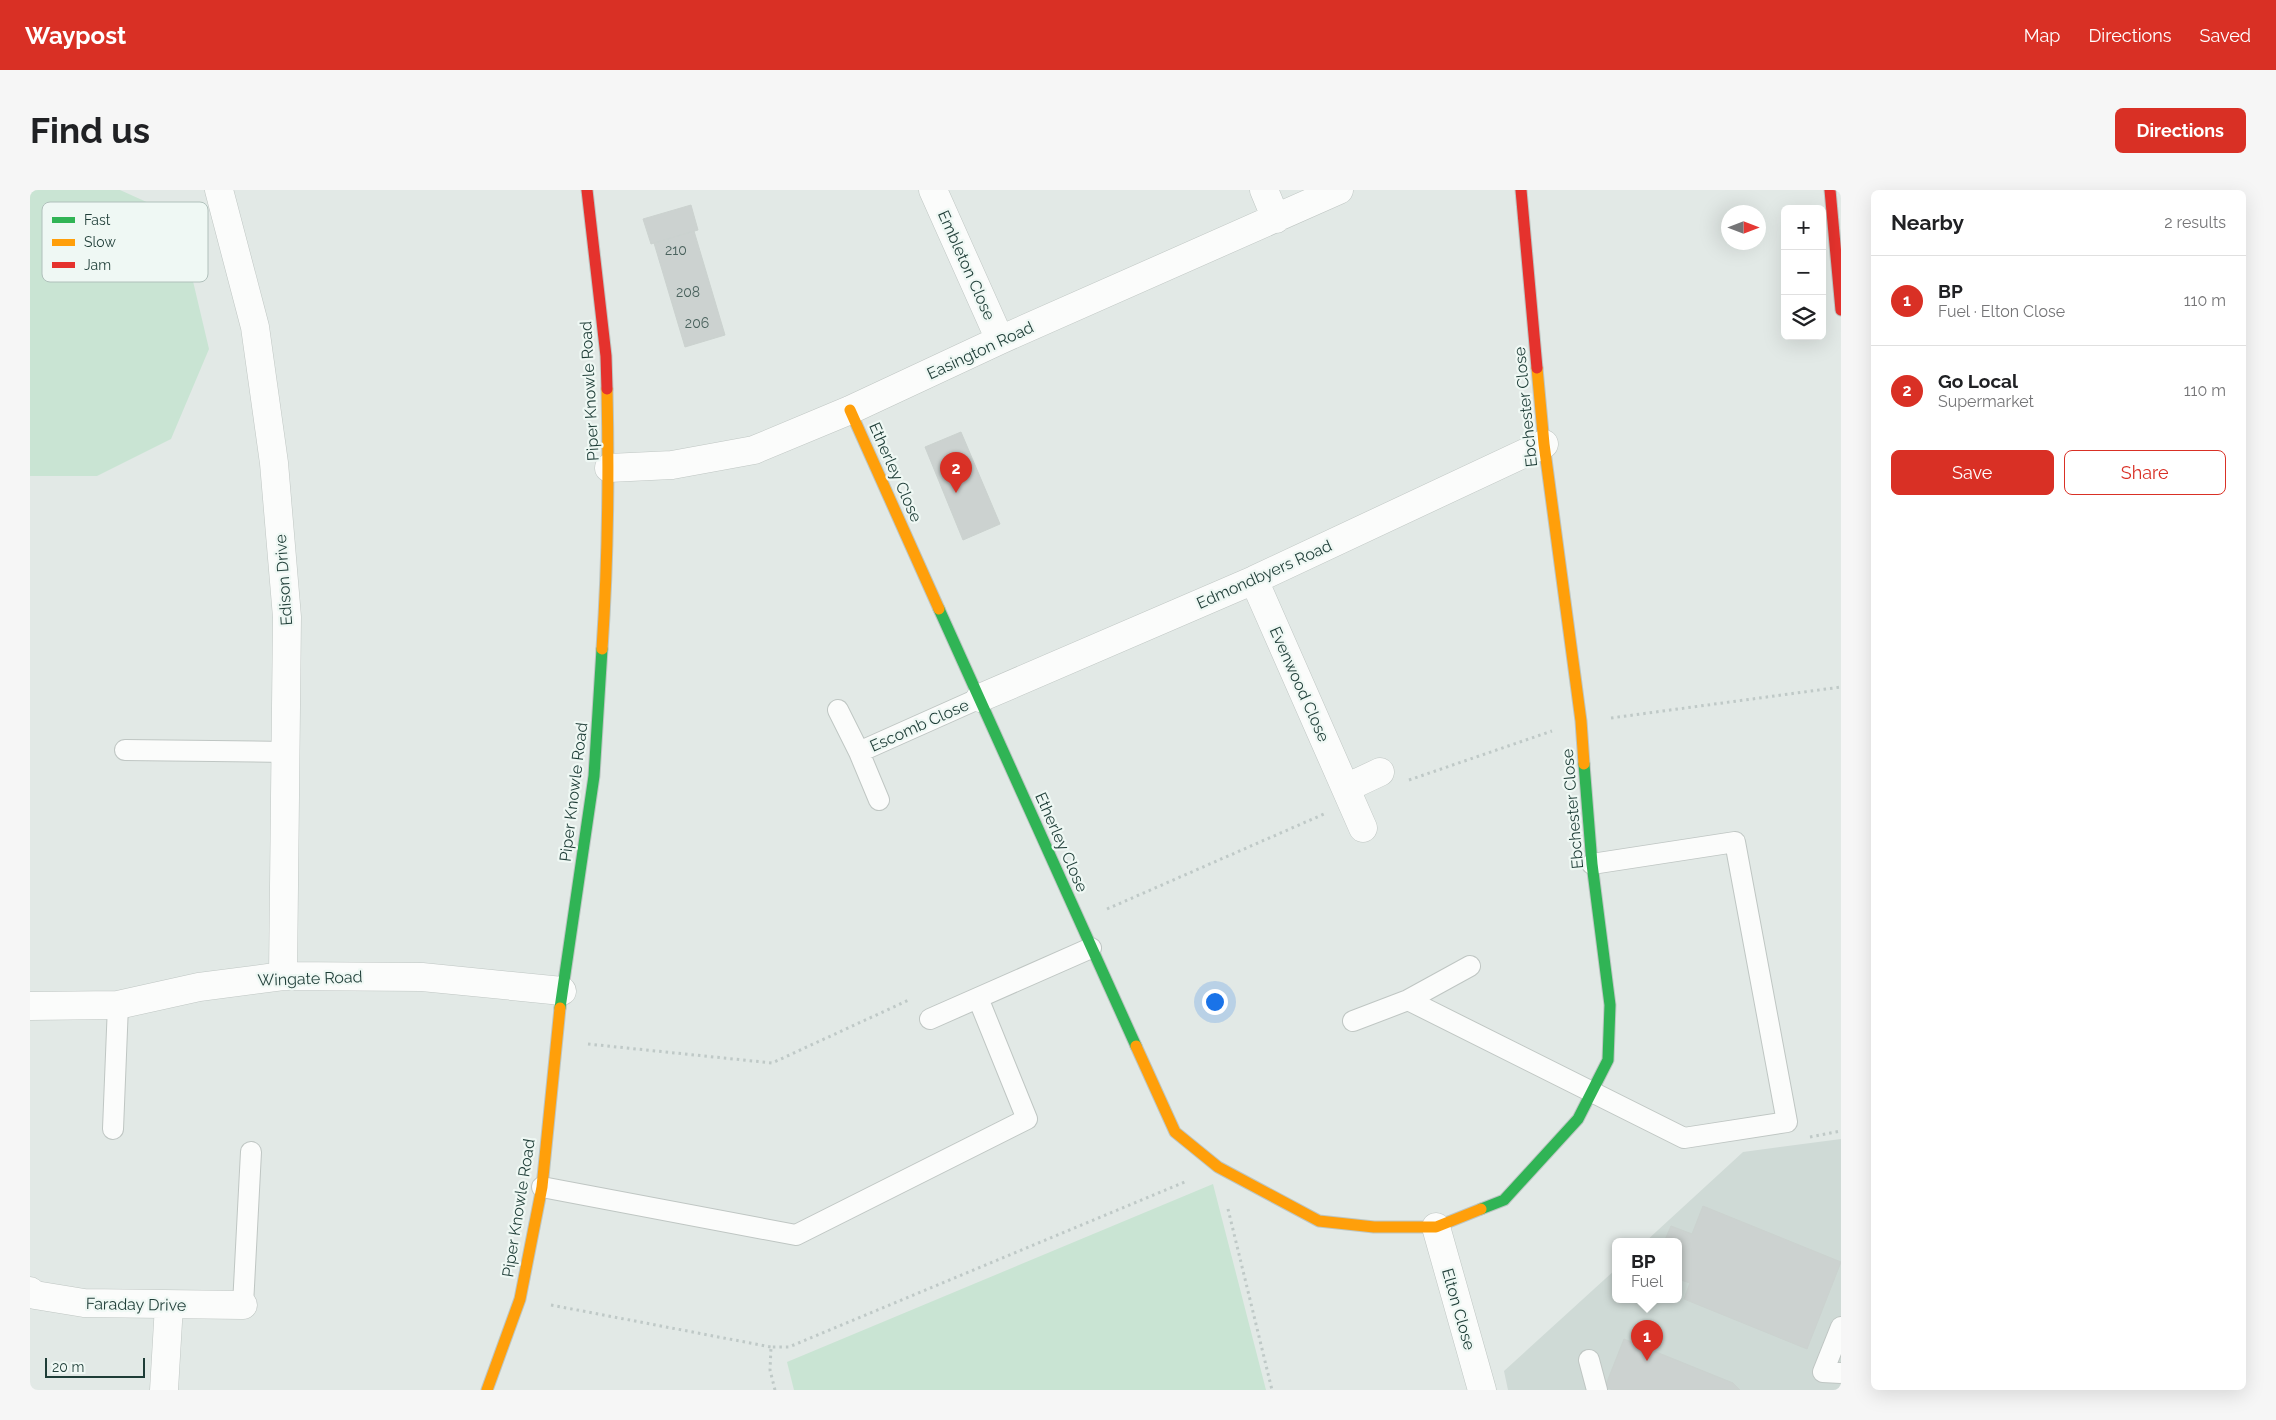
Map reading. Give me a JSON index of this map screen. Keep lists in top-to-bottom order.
{
  "streets": {
    "street": [
      "Embleton Close",
      "Easington Road",
      "Piper Knowle Road",
      "Ebchester Close",
      "Etherley Close",
      "Edmondbyers Road",
      "Edison Drive",
      "Evenwood Close",
      "Wingate Road",
      "Faraday Drive",
      "Elton Close"
    ],
    "lane": ["Escomb Close"]
  },
  "crossings": [
    ["Embleton Close", "Easington Road"],
    ["Easington Road", "Piper Knowle Road"],
    ["Easington Road", "Etherley Close"],
    ["Piper Knowle Road", "Wingate Road"],
    ["Ebchester Close", "Etherley Close"],
    ["Ebchester Close", "Edmondbyers Road"],
    ["Ebchester Close", "Elton Close"],
    ["Etherley Close", "Edmondbyers Road"],
    ["Etherley Close", "Escomb Close"],
    ["Edmondbyers Road", "Evenwood Close"],
    ["Edmondbyers Road", "Escomb Close"],
    ["Edison Drive", "Wingate Road"]
  ],
  "house_numbers": ["210", "208", "206"],
  "legend": ["Fast", "Slow", "Jam"],
  "scale_bar": "20 m",
  "north": "right",
  "page": {
    "header": "Waypost",
    "nav": ["Map", "Directions", "Saved"],
    "buttons": [
      "Directions",
      ["Save", "Share"]
    ],
    "title": "Find us",
    "heading": ["Nearby", "2 results"],
    "map_buttons": ["+", "−"],
    "list": [
      {
        "mark": "1",
        "name": "BP",
        "note": "Fuel · Elton Close",
        "value": "110 m"
      },
      {
        "mark": "2",
        "name": "Go Local",
        "note": "Supermarket",
        "value": "110 m"
      }
    ],
    "pins": ["2", "1"],
    "popup": ["BP", "Fuel"],
    "scale": "20 m"
  }
}
